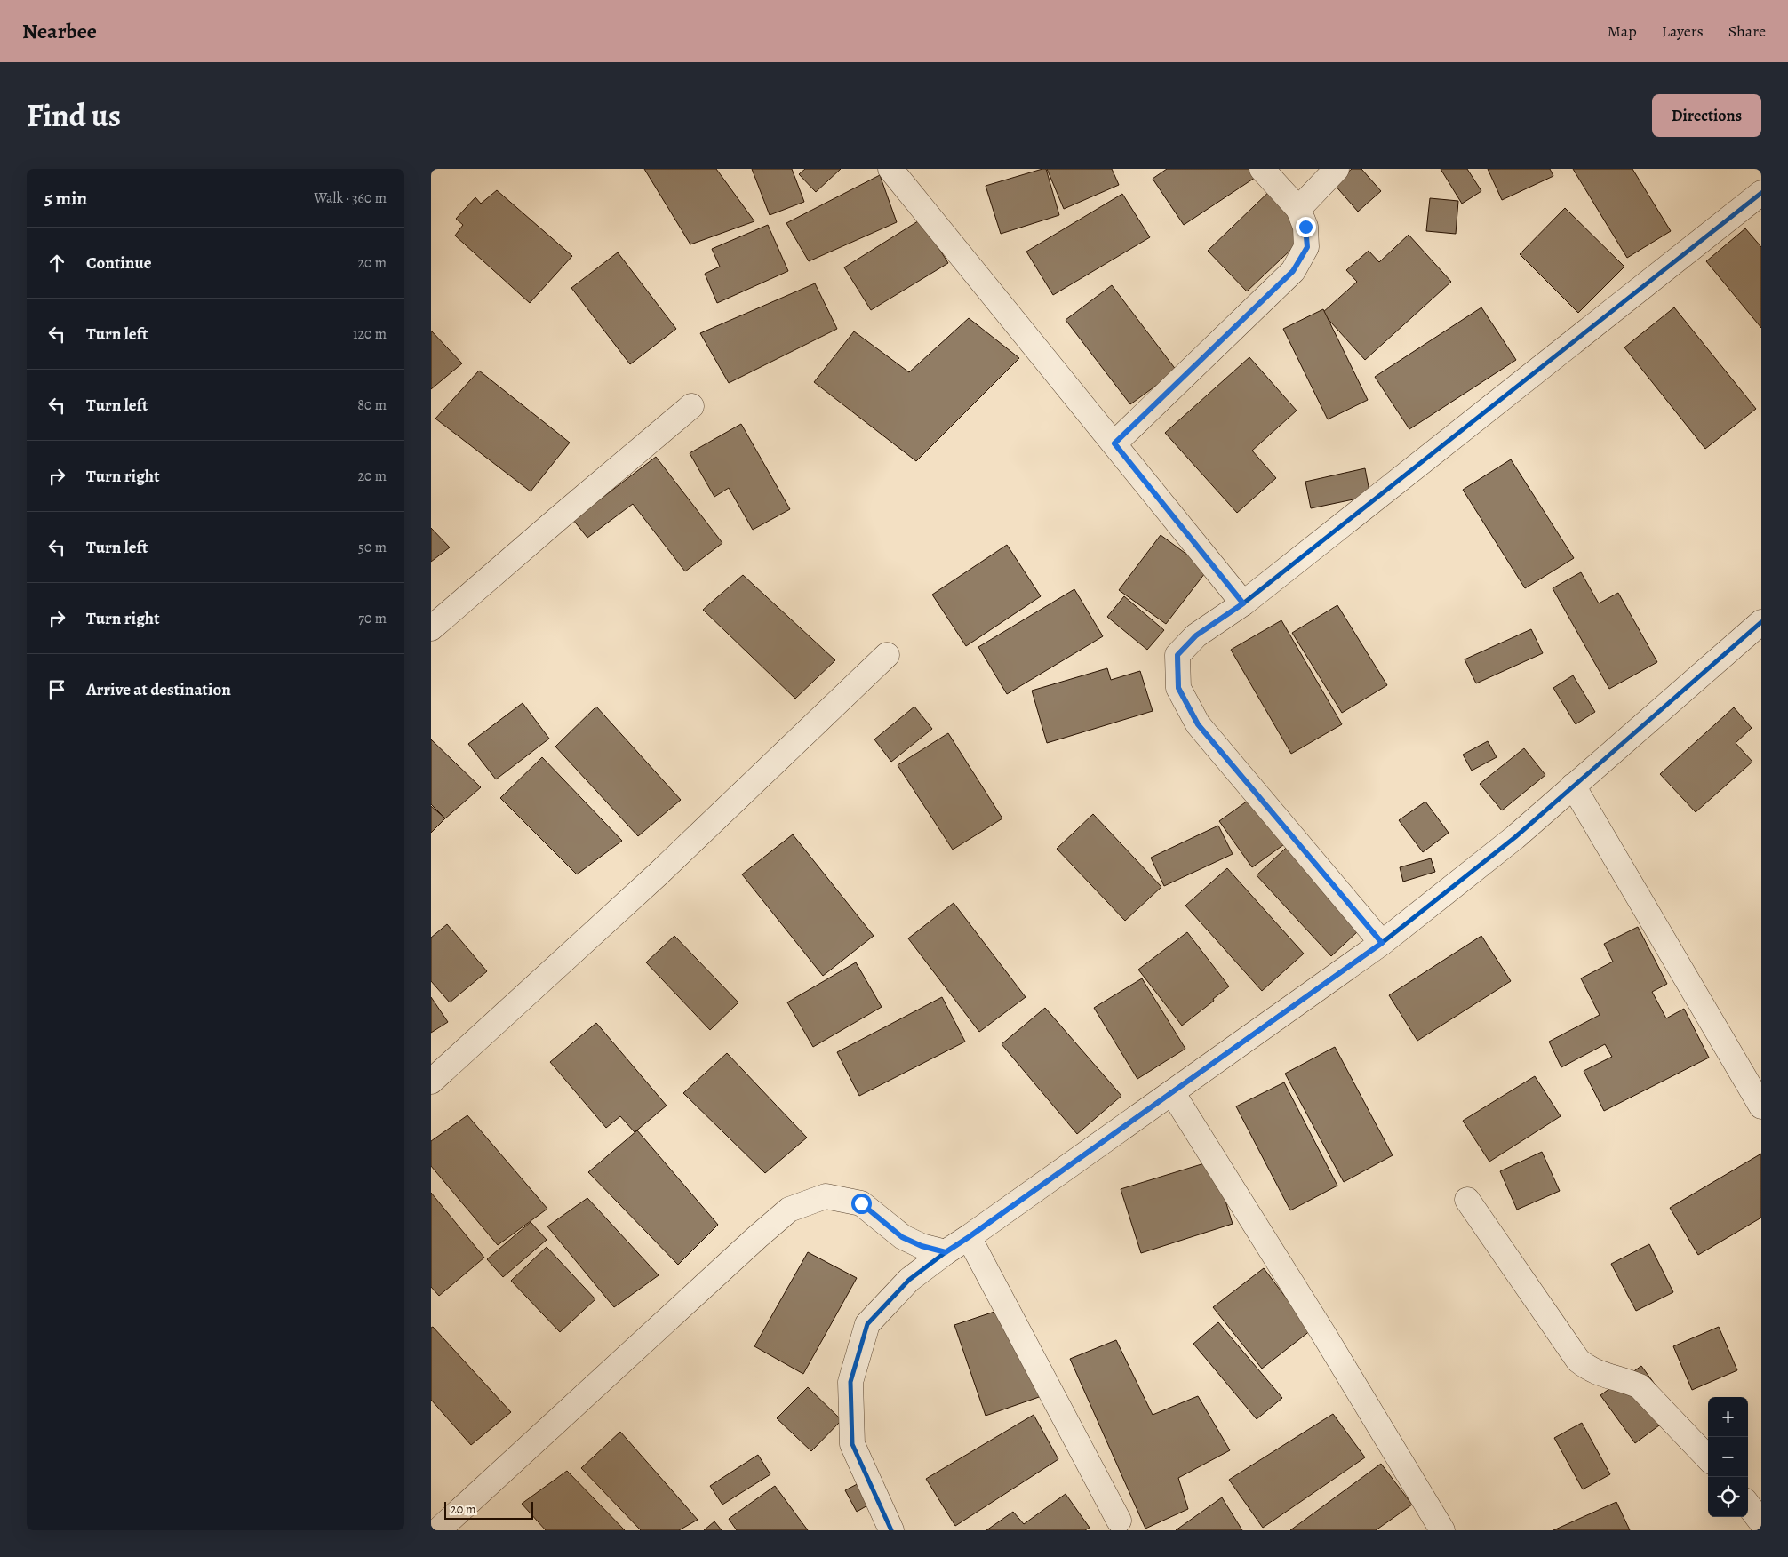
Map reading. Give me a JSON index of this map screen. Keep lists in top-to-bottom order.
{
  "scale_bar": "20 m",
  "page": {
    "header": "Nearbee",
    "nav": ["Map", "Layers", "Share"],
    "title": "Find us",
    "buttons": "Directions",
    "heading": ["5 min", "Walk · 360 m"],
    "list": [
      ["Continue", "20 m"],
      ["Turn left", "120 m"],
      ["Turn left", "80 m"],
      ["Turn right", "20 m"],
      ["Turn left", "50 m"],
      ["Turn right", "70 m"],
      "Arrive at destination"
    ],
    "map_buttons": ["+", "−"],
    "scale": "20 m"
  }
}
